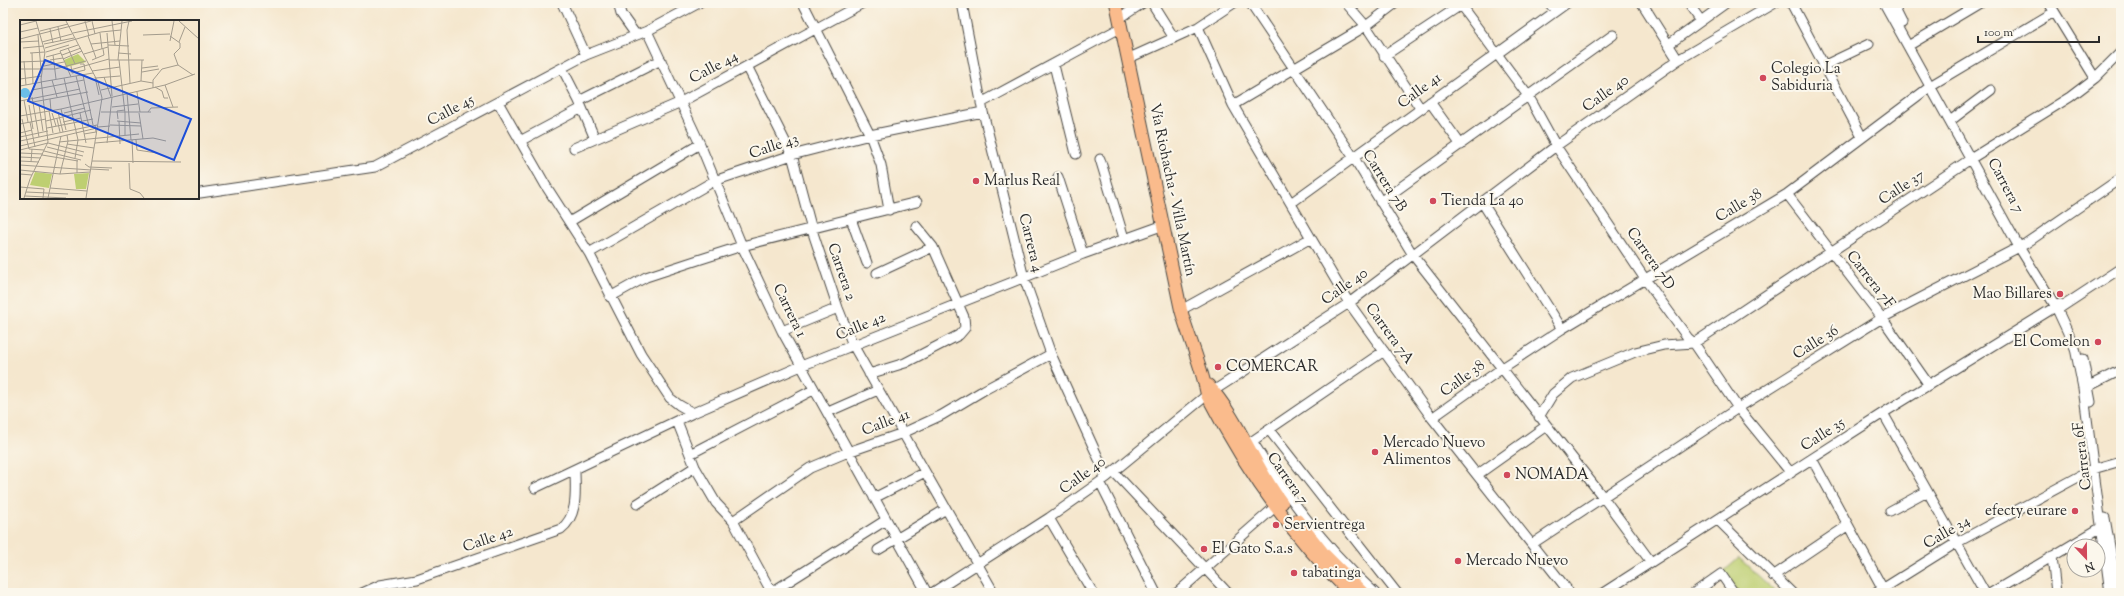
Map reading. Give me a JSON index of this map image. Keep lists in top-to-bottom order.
{
  "streets": {
    "main road": ["Carrera 7", "Vía Riohacha - Villa Martín"],
    "street": [
      "Calle 44",
      "Calle 41",
      "Calle 40",
      "Calle 45",
      "Calle 43",
      "Carrera 7B",
      "Calle 37",
      "Calle 38",
      "Carrera 4",
      "Carrera 7D",
      "Carrera 2",
      "Carrera 7F",
      "Carrera 1",
      "Calle 42",
      "Carrera 7A",
      "Calle 36",
      "Calle 35",
      "Carrera 6F",
      "Calle 34"
    ]
  },
  "crossings": [
    ["Calle 44", "Carrera 2"],
    ["Calle 44", "Carrera 1"],
    ["Calle 41", "Carrera 7B"],
    ["Calle 41", "Carrera 4"],
    ["Calle 41", "Carrera 7D"],
    ["Calle 41", "Carrera 2"],
    ["Calle 41", "Carrera 1"],
    ["Calle 41", "Carrera 7A"],
    ["Calle 40", "Carrera 7B"],
    ["Calle 40", "Carrera 7"],
    ["Calle 40", "Vía Riohacha - Villa Martín"],
    ["Calle 40", "Carrera 4"],
    ["Calle 40", "Carrera 7D"],
    ["Calle 40", "Carrera 2"],
    ["Calle 40", "Carrera 7A"],
    ["Calle 45", "Carrera 1"],
    ["Calle 43", "Vía Riohacha - Villa Martín"],
    ["Calle 43", "Carrera 4"],
    ["Calle 43", "Carrera 2"],
    ["Calle 43", "Carrera 1"],
    ["Carrera 7B", "Calle 38"],
    ["Carrera 7B", "Calle 36"],
    ["Carrera 7B", "Calle 35"],
    ["Carrera 7", "Calle 37"],
    ["Carrera 7", "Vía Riohacha - Villa Martín"],
    ["Carrera 7", "Calle 38"],
    ["Carrera 7", "Calle 36"],
    ["Carrera 7", "Calle 35"],
    ["Carrera 7", "Carrera 6F"],
    ["Calle 37", "Carrera 7D"],
    ["Calle 37", "Carrera 7F"],
    ["Vía Riohacha - Villa Martín", "Calle 42"],
    ["Calle 38", "Carrera 7D"],
    ["Calle 38", "Carrera 7F"],
    ["Calle 38", "Carrera 7A"],
    ["Carrera 4", "Calle 42"],
    ["Carrera 7D", "Calle 36"],
    ["Carrera 7D", "Calle 35"],
    ["Carrera 2", "Calle 42"],
    ["Carrera 7F", "Calle 36"],
    ["Carrera 7F", "Calle 35"],
    ["Carrera 1", "Calle 42"],
    ["Carrera 7A", "Calle 36"],
    ["Carrera 6F", "Calle 34"]
  ],
  "places": [
    "Colegio La Sabiduria",
    "Marlus Real",
    "Tienda La 40",
    "Mao Billares",
    "El Comelon",
    "COMERCAR",
    "Mercado Nuevo Alimentos",
    "NOMADA",
    "efecty eurare",
    "Servientrega",
    "El Gato S.a.s",
    "Mercado Nuevo",
    "tabatinga"
  ],
  "scale_bar": "100 m",
  "north": "bottom"
}
